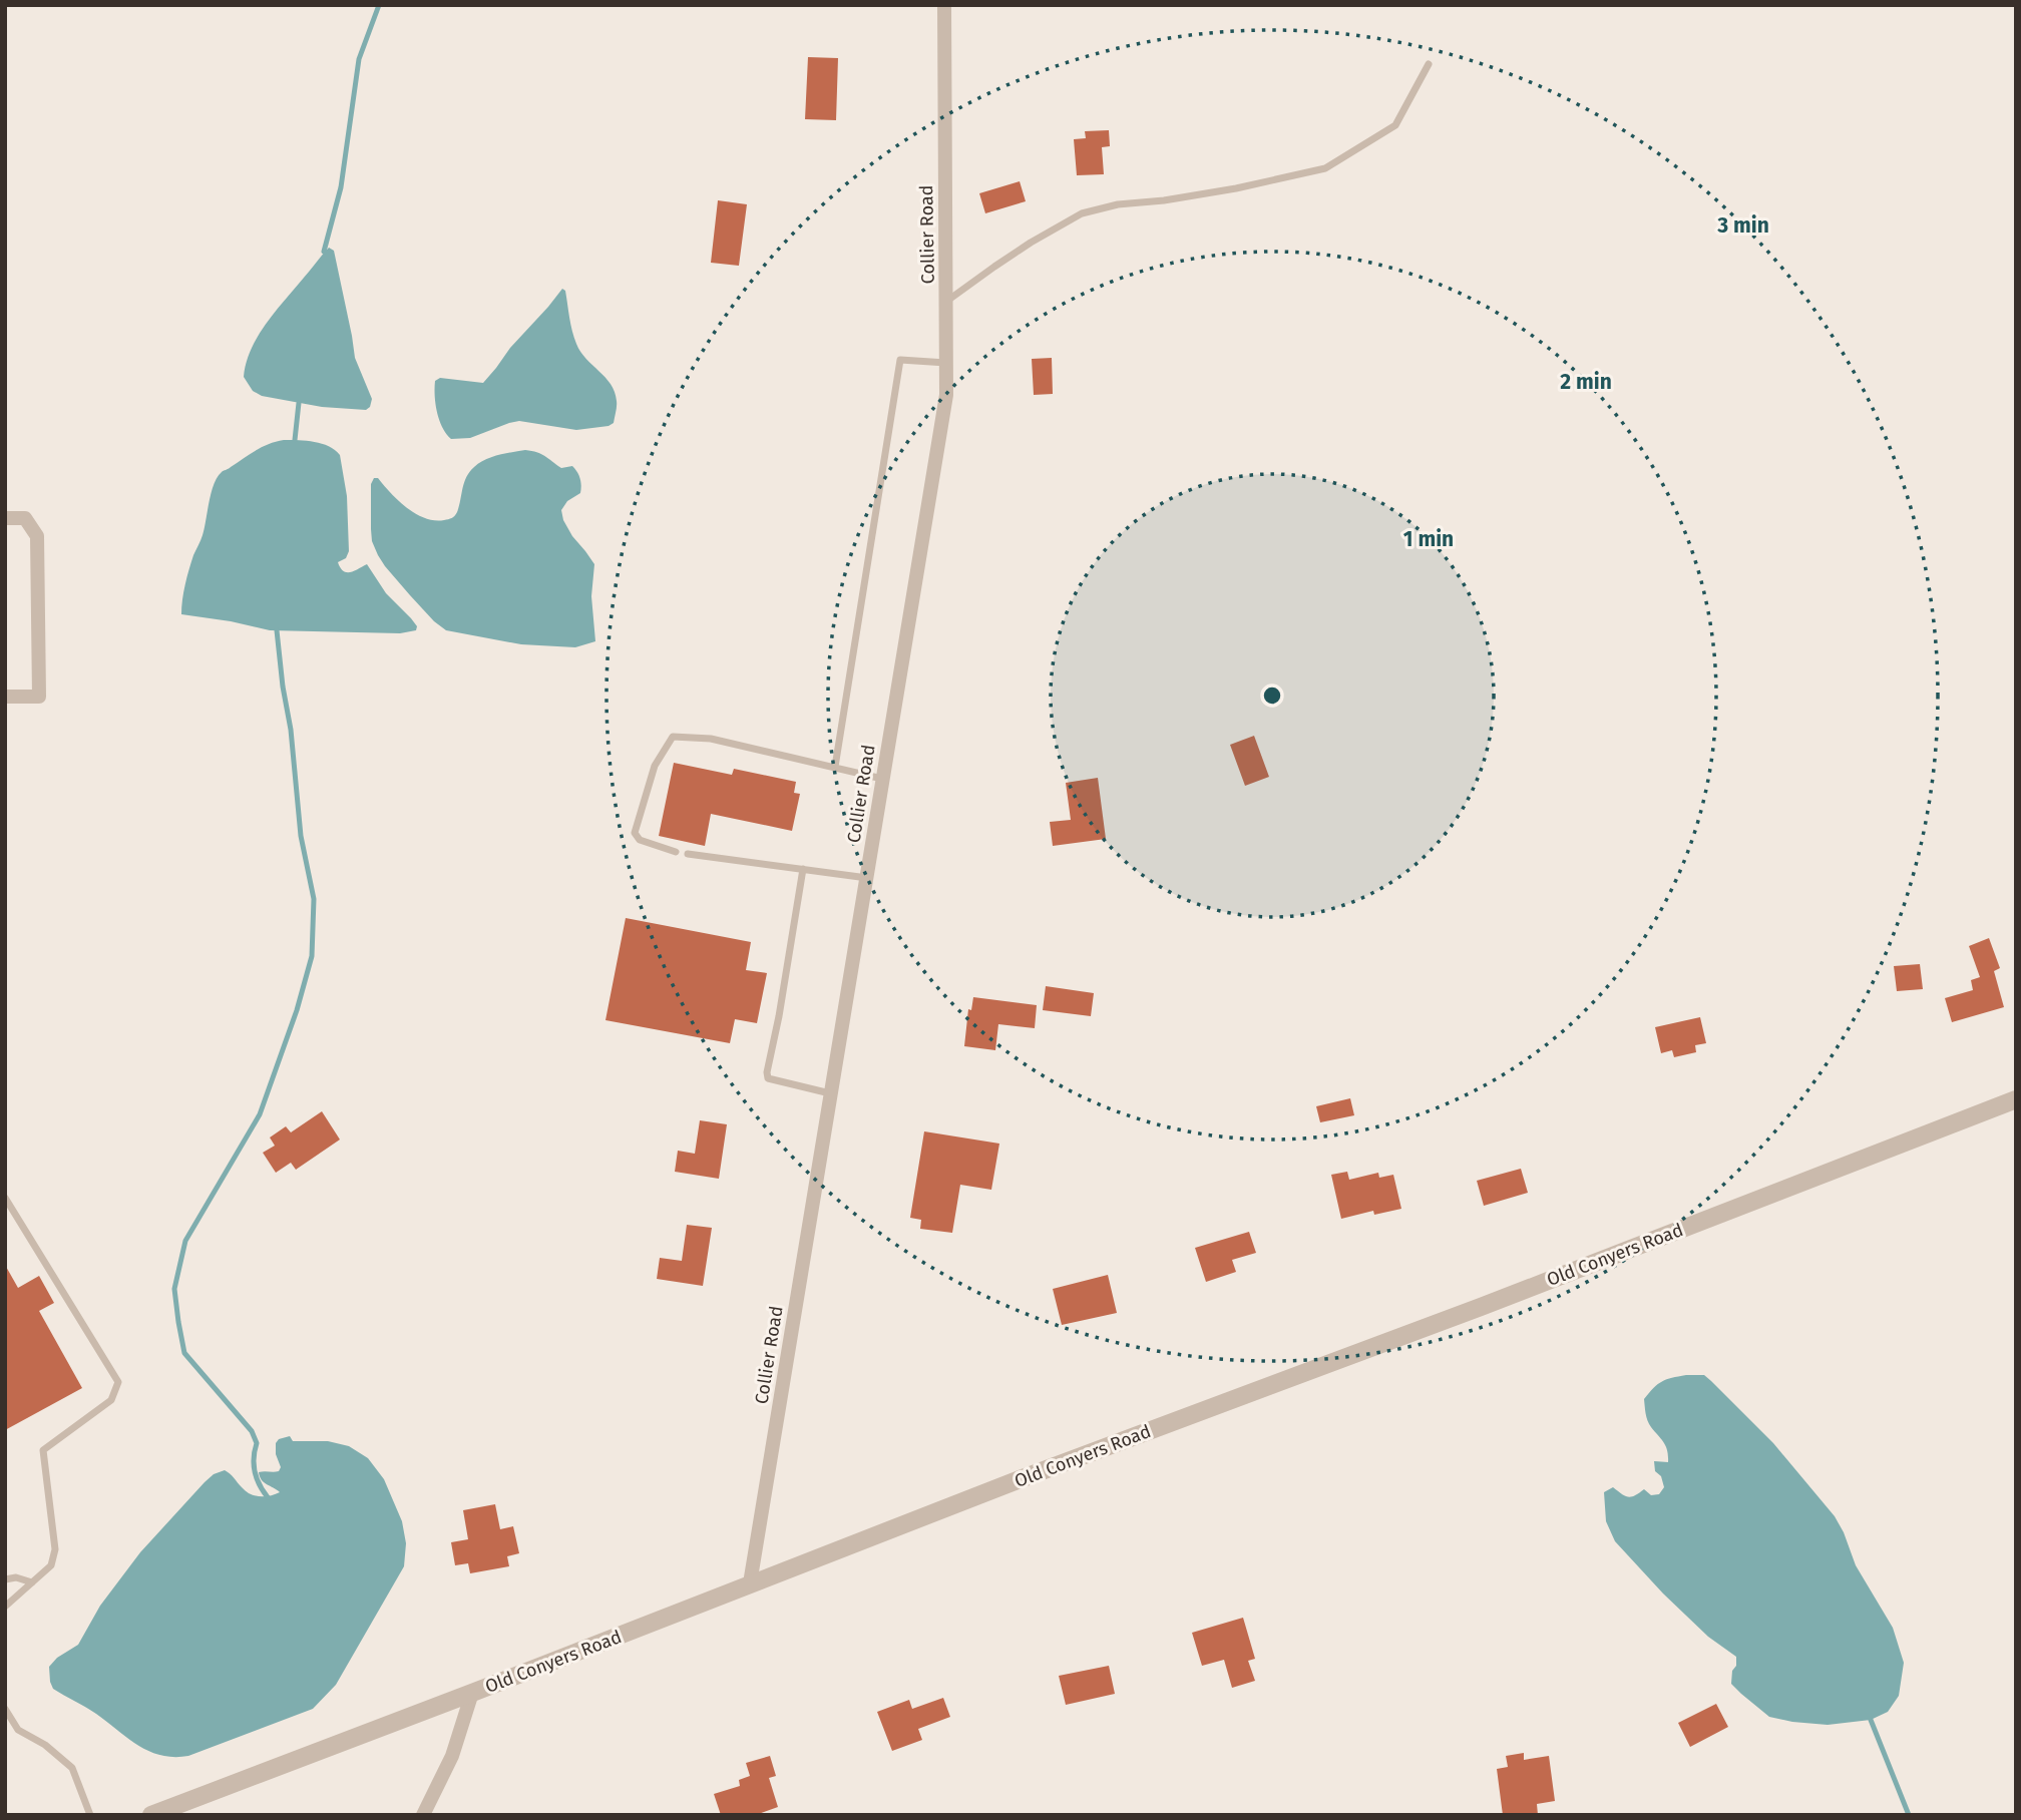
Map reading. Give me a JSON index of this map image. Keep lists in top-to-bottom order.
{
  "streets": {
    "street": ["Collier Road", "Old Conyers Road"]
  },
  "crossings": [
    ["Collier Road", "Old Conyers Road"]
  ],
  "rings": ["3 min", "2 min", "1 min"]
}
